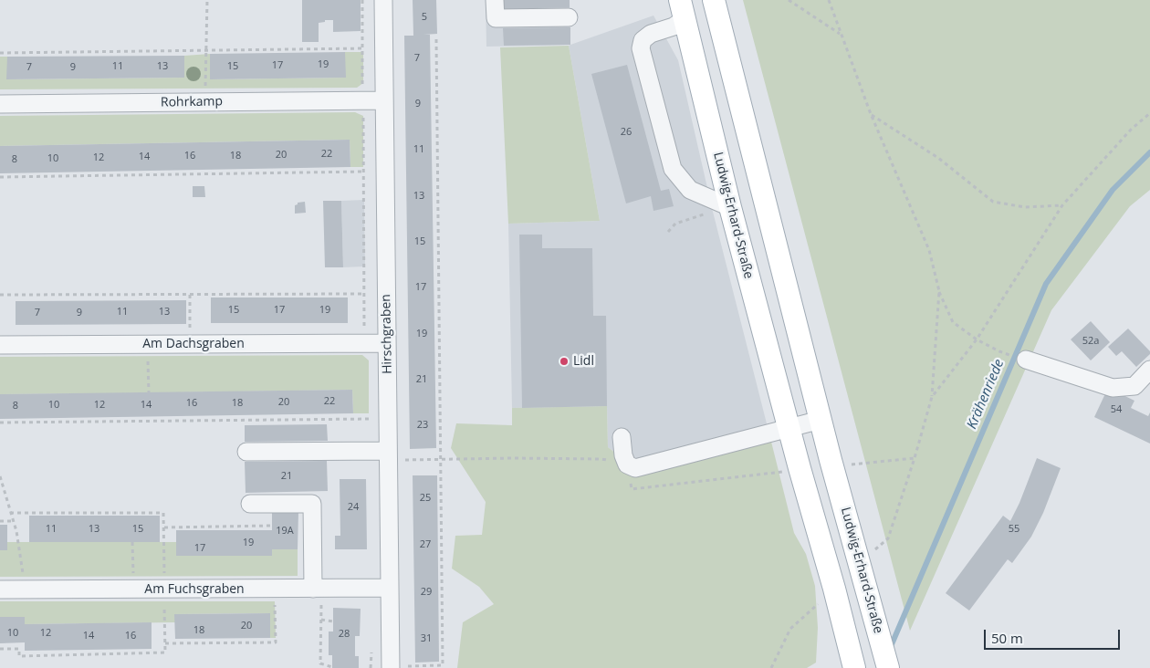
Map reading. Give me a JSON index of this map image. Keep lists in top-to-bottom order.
{
  "streets": {
    "main road": ["Ludwig-Erhard-Straße"],
    "street": [
      "Rohrkamp",
      "Hirschgraben",
      "Am Dachsgraben",
      "Am Fuchsgraben"
    ]
  },
  "crossings": [
    ["Rohrkamp", "Hirschgraben"],
    ["Hirschgraben", "Am Dachsgraben"],
    ["Hirschgraben", "Am Fuchsgraben"]
  ],
  "water": ["Krähenriede"],
  "places": ["Lidl"],
  "house_numbers": [
    "5",
    "7",
    "19",
    "17",
    "11",
    "13",
    "15",
    "7",
    "9",
    "9",
    "26",
    "11",
    "22",
    "20",
    "16",
    "18",
    "14",
    "12",
    "10",
    "8",
    "13",
    "15",
    "17",
    "15",
    "17",
    "19",
    "11",
    "13",
    "7",
    "9",
    "19",
    "52a",
    "21",
    "22",
    "20",
    "16",
    "18",
    "10",
    "12",
    "14",
    "8",
    "54",
    "23",
    "21",
    "25",
    "24",
    "11",
    "13",
    "15",
    "55",
    "19A",
    "19",
    "27",
    "17",
    "29",
    "20",
    "18",
    "10",
    "12",
    "28",
    "14",
    "16",
    "31"
  ],
  "scale_bar": "50 m"
}
